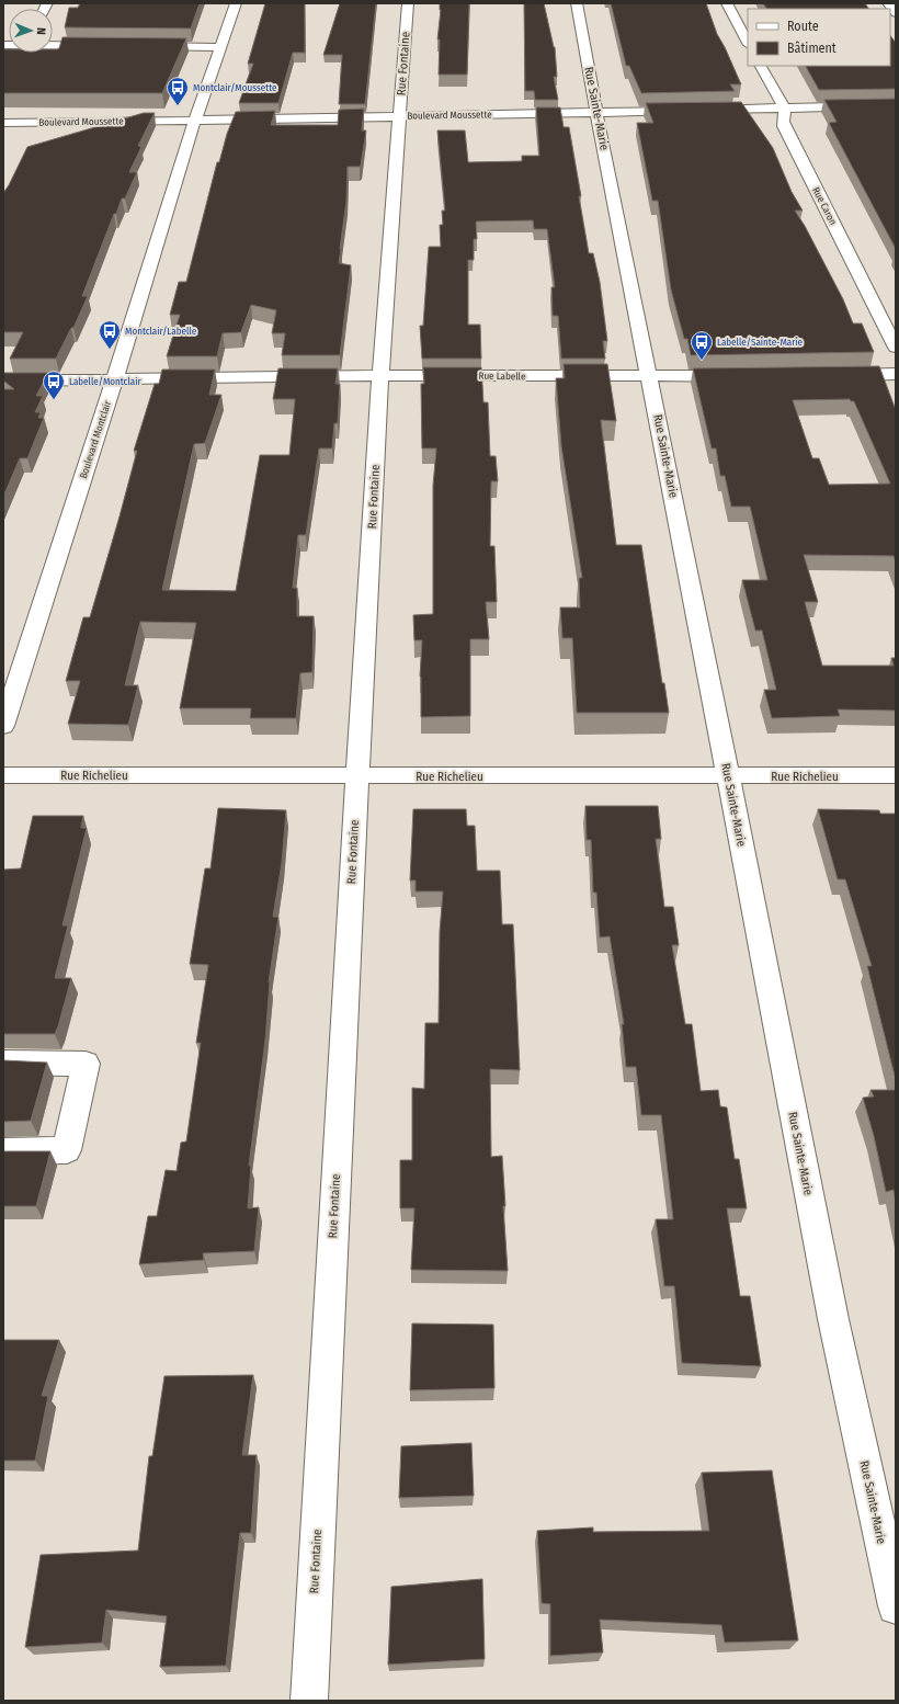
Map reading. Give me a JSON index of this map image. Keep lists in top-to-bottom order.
{
  "streets": {
    "street": [
      "Rue Fontaine",
      "Rue Sainte-Marie",
      "Boulevard Moussette",
      "Rue Caron",
      "Rue Labelle",
      "Boulevard Montclair",
      "Rue Richelieu"
    ]
  },
  "crossings": [
    ["Rue Fontaine", "Boulevard Moussette"],
    ["Rue Fontaine", "Rue Labelle"],
    ["Rue Fontaine", "Rue Richelieu"],
    ["Rue Sainte-Marie", "Boulevard Moussette"],
    ["Rue Sainte-Marie", "Rue Labelle"],
    ["Rue Sainte-Marie", "Rue Richelieu"],
    ["Boulevard Moussette", "Boulevard Montclair"],
    ["Rue Labelle", "Boulevard Montclair"]
  ],
  "places": {
    "bus stop": [
      "Montclair/Moussette",
      "Montclair/Labelle",
      "Labelle/Sainte-Marie",
      "Labelle/Montclair"
    ]
  },
  "legend": ["Route", "Bâtiment"],
  "north": "right"
}
